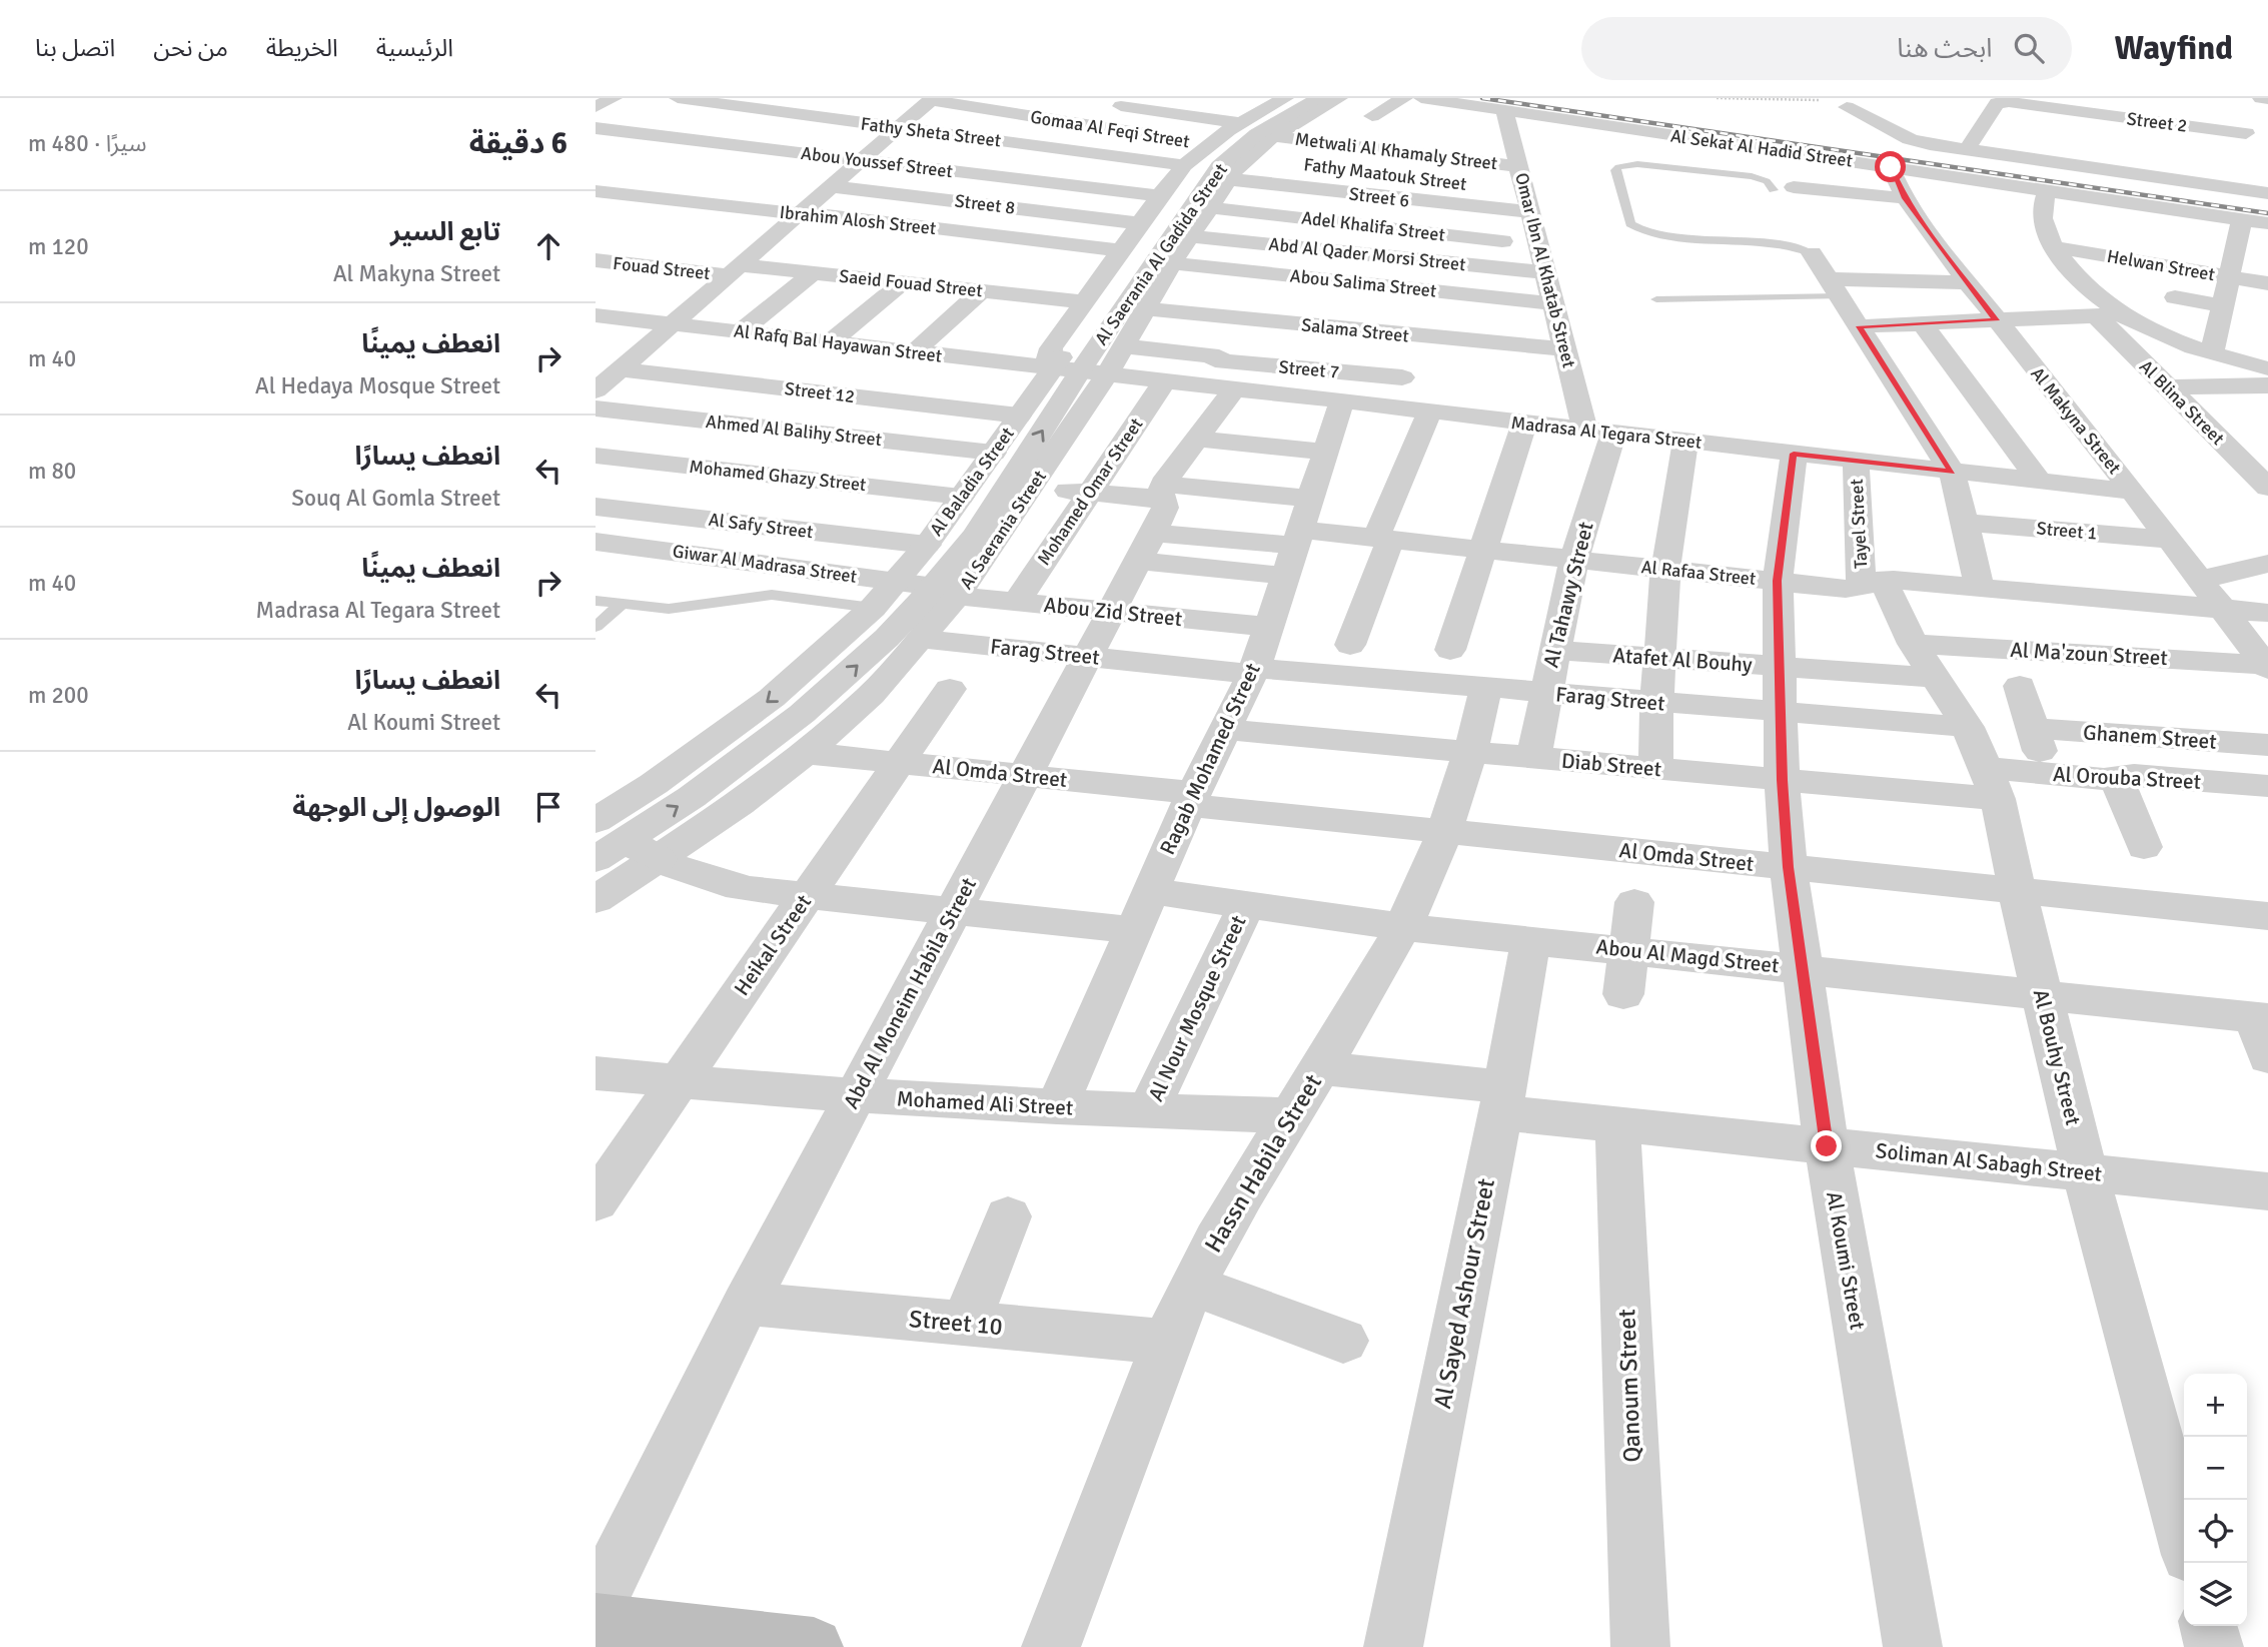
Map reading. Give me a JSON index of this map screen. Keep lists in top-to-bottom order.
{
  "streets": {
    "street": [
      "Street 2",
      "Gomaa Al Feqi Street",
      "Fathy Sheta Street",
      "Al Sekat Al Hadid Street",
      "Metwali Al Khamaly Street",
      "Abou Youssef Street",
      "Street 6",
      "Street 8",
      "Ibrahim Alosh Street",
      "Adel Khalifa Street",
      "Al Saerania Al Gadida Street",
      "Abd Al Qader Morsi Street",
      "Helwan Street",
      "Fouad Street",
      "Omar Ibn Al Khatab Street",
      "Saeid Fouad Street",
      "Abou Salima Street",
      "Salama Street",
      "Al Rafq Bal Hayawan Street",
      "Street 7",
      "Street 12",
      "Al Blina Street",
      "Al Makyna Street",
      "Ahmed Al Balihy Street",
      "Madrasa Al Tegara Street",
      "Mohamed Ghazy Street",
      "Al Baladia Street",
      "Mohamed Omar Street",
      "Tayel Street",
      "Al Safy Street",
      "Al Saerania Street",
      "Street 1",
      "Giwar Al Madrasa Street",
      "Al Rafaa Street",
      "Al Tahawy Street",
      "Abou Zid Street",
      "Farag Street",
      "Al Ma'zoun Street",
      "Atafet Al Bouhy",
      "Ghanem Street",
      "Ragab Mohamed Street",
      "Diab Street",
      "Al Omda Street",
      "Al Orouba Street",
      "Heikal Street",
      "Abou Al Magd Street",
      "Abd Al Moneim Habila Street",
      "Al Nour Mosque Street",
      "Al Bouhy Street",
      "Mohamed Ali Street",
      "Soliman Al Sabagh Street",
      "Hassn Habila Street",
      "Al Koumi Street",
      "Al Sayed Ashour Street",
      "Street 10",
      "Qanoum Street"
    ]
  },
  "crossings": [
    ["Gomaa Al Feqi Street", "Al Baladia Street"],
    ["Fathy Sheta Street", "Al Baladia Street"],
    ["Al Sekat Al Hadid Street", "Omar Ibn Al Khatab Street"],
    ["Al Sekat Al Hadid Street", "Al Makyna Street"],
    ["Metwali Al Khamaly Street", "Omar Ibn Al Khatab Street"],
    ["Metwali Al Khamaly Street", "Al Saerania Street"],
    ["Abou Youssef Street", "Al Baladia Street"],
    ["Street 6", "Omar Ibn Al Khatab Street"],
    ["Street 6", "Al Saerania Street"],
    ["Street 8", "Al Baladia Street"],
    ["Ibrahim Alosh Street", "Al Baladia Street"],
    ["Adel Khalifa Street", "Omar Ibn Al Khatab Street"],
    ["Adel Khalifa Street", "Al Saerania Street"],
    ["Al Saerania Al Gadida Street", "Al Rafq Bal Hayawan Street"],
    ["Al Saerania Al Gadida Street", "Madrasa Al Tegara Street"],
    ["Al Saerania Al Gadida Street", "Al Baladia Street"],
    ["Al Saerania Al Gadida Street", "Al Saerania Street"],
    ["Abd Al Qader Morsi Street", "Omar Ibn Al Khatab Street"],
    ["Abd Al Qader Morsi Street", "Al Saerania Street"],
    ["Fouad Street", "Saeid Fouad Street"],
    ["Omar Ibn Al Khatab Street", "Abou Salima Street"],
    ["Omar Ibn Al Khatab Street", "Salama Street"],
    ["Omar Ibn Al Khatab Street", "Madrasa Al Tegara Street"],
    ["Omar Ibn Al Khatab Street", "Al Tahawy Street"],
    ["Saeid Fouad Street", "Al Baladia Street"],
    ["Abou Salima Street", "Al Saerania Street"],
    ["Abou Salima Street", "Abd Al Moneim Habila Street"],
    ["Salama Street", "Al Saerania Street"],
    ["Salama Street", "Abd Al Moneim Habila Street"],
    ["Al Rafq Bal Hayawan Street", "Madrasa Al Tegara Street"],
    ["Al Rafq Bal Hayawan Street", "Al Baladia Street"],
    ["Al Rafq Bal Hayawan Street", "Al Saerania Street"],
    ["Street 7", "Madrasa Al Tegara Street"],
    ["Street 7", "Al Saerania Street"],
    ["Street 7", "Abd Al Moneim Habila Street"],
    ["Street 12", "Al Baladia Street"],
    ["Al Makyna Street", "Madrasa Al Tegara Street"],
    ["Al Makyna Street", "Street 1"],
    ["Al Makyna Street", "Al Rafaa Street"],
    ["Al Makyna Street", "Al Ma'zoun Street"],
    ["Ahmed Al Balihy Street", "Al Baladia Street"],
    ["Madrasa Al Tegara Street", "Al Baladia Street"],
    ["Madrasa Al Tegara Street", "Mohamed Omar Street"],
    ["Madrasa Al Tegara Street", "Tayel Street"],
    ["Madrasa Al Tegara Street", "Al Saerania Street"],
    ["Madrasa Al Tegara Street", "Al Tahawy Street"],
    ["Madrasa Al Tegara Street", "Ragab Mohamed Street"],
    ["Madrasa Al Tegara Street", "Abd Al Moneim Habila Street"],
    ["Madrasa Al Tegara Street", "Al Koumi Street"],
    ["Mohamed Ghazy Street", "Al Baladia Street"],
    ["Al Baladia Street", "Al Safy Street"],
    ["Al Baladia Street", "Al Saerania Street"],
    ["Al Baladia Street", "Giwar Al Madrasa Street"],
    ["Al Baladia Street", "Abou Zid Street"],
    ["Mohamed Omar Street", "Abou Zid Street"],
    ["Tayel Street", "Al Rafaa Street"],
    ["Tayel Street", "Al Bouhy Street"],
    ["Al Saerania Street", "Giwar Al Madrasa Street"],
    ["Al Saerania Street", "Abou Zid Street"],
    ["Al Saerania Street", "Farag Street"],
    ["Al Saerania Street", "Al Omda Street"],
    ["Giwar Al Madrasa Street", "Abou Zid Street"],
    ["Al Rafaa Street", "Al Tahawy Street"],
    ["Al Rafaa Street", "Al Ma'zoun Street"],
    ["Al Rafaa Street", "Ragab Mohamed Street"],
    ["Al Rafaa Street", "Al Bouhy Street"],
    ["Al Rafaa Street", "Al Koumi Street"],
    ["Al Tahawy Street", "Farag Street"],
    ["Al Tahawy Street", "Atafet Al Bouhy"],
    ["Al Tahawy Street", "Diab Street"],
    ["Abou Zid Street", "Ragab Mohamed Street"],
    ["Abou Zid Street", "Abd Al Moneim Habila Street"],
    ["Farag Street", "Ragab Mohamed Street"],
    ["Farag Street", "Abd Al Moneim Habila Street"],
    ["Farag Street", "Al Bouhy Street"],
    ["Farag Street", "Hassn Habila Street"],
    ["Farag Street", "Al Koumi Street"],
    ["Al Ma'zoun Street", "Al Bouhy Street"],
    ["Atafet Al Bouhy", "Al Bouhy Street"],
    ["Atafet Al Bouhy", "Al Koumi Street"],
    ["Ragab Mohamed Street", "Diab Street"],
    ["Ragab Mohamed Street", "Al Omda Street"],
    ["Ragab Mohamed Street", "Abou Al Magd Street"],
    ["Ragab Mohamed Street", "Mohamed Ali Street"],
    ["Diab Street", "Al Orouba Street"],
    ["Diab Street", "Al Bouhy Street"],
    ["Diab Street", "Hassn Habila Street"],
    ["Diab Street", "Al Koumi Street"],
    ["Al Omda Street", "Heikal Street"],
    ["Al Omda Street", "Abd Al Moneim Habila Street"],
    ["Al Omda Street", "Al Bouhy Street"],
    ["Al Omda Street", "Hassn Habila Street"],
    ["Al Omda Street", "Al Koumi Street"],
    ["Al Orouba Street", "Al Bouhy Street"],
    ["Heikal Street", "Mohamed Ali Street"],
    ["Abou Al Magd Street", "Al Nour Mosque Street"],
    ["Abou Al Magd Street", "Al Bouhy Street"],
    ["Abou Al Magd Street", "Hassn Habila Street"],
    ["Abou Al Magd Street", "Al Koumi Street"],
    ["Abou Al Magd Street", "Al Sayed Ashour Street"],
    ["Abd Al Moneim Habila Street", "Mohamed Ali Street"],
    ["Abd Al Moneim Habila Street", "Street 10"],
    ["Al Nour Mosque Street", "Mohamed Ali Street"],
    ["Al Bouhy Street", "Soliman Al Sabagh Street"],
    ["Mohamed Ali Street", "Hassn Habila Street"],
    ["Soliman Al Sabagh Street", "Hassn Habila Street"],
    ["Soliman Al Sabagh Street", "Al Koumi Street"],
    ["Soliman Al Sabagh Street", "Al Sayed Ashour Street"],
    ["Soliman Al Sabagh Street", "Qanoum Street"],
    ["Hassn Habila Street", "Street 10"]
  ],
  "page": {
    "header": "Wayfind",
    "search": "ابحث هنا",
    "nav": [
      "الرئيسية",
      "الخريطة",
      "من نحن",
      "اتصل بنا"
    ],
    "heading": ["6 دقيقة", "سيرًا · 480 m"],
    "list": [
      ["تابع السير", "Al Makyna Street", "120 m"],
      ["انعطف يمينًا", "Al Hedaya Mosque Street", "40 m"],
      ["انعطف يسارًا", "Souq Al Gomla Street", "80 m"],
      ["انعطف يمينًا", "Madrasa Al Tegara Street", "40 m"],
      ["انعطف يسارًا", "Al Koumi Street", "200 m"],
      "الوصول إلى الوجهة"
    ],
    "map_buttons": ["+", "−"]
  }
}
